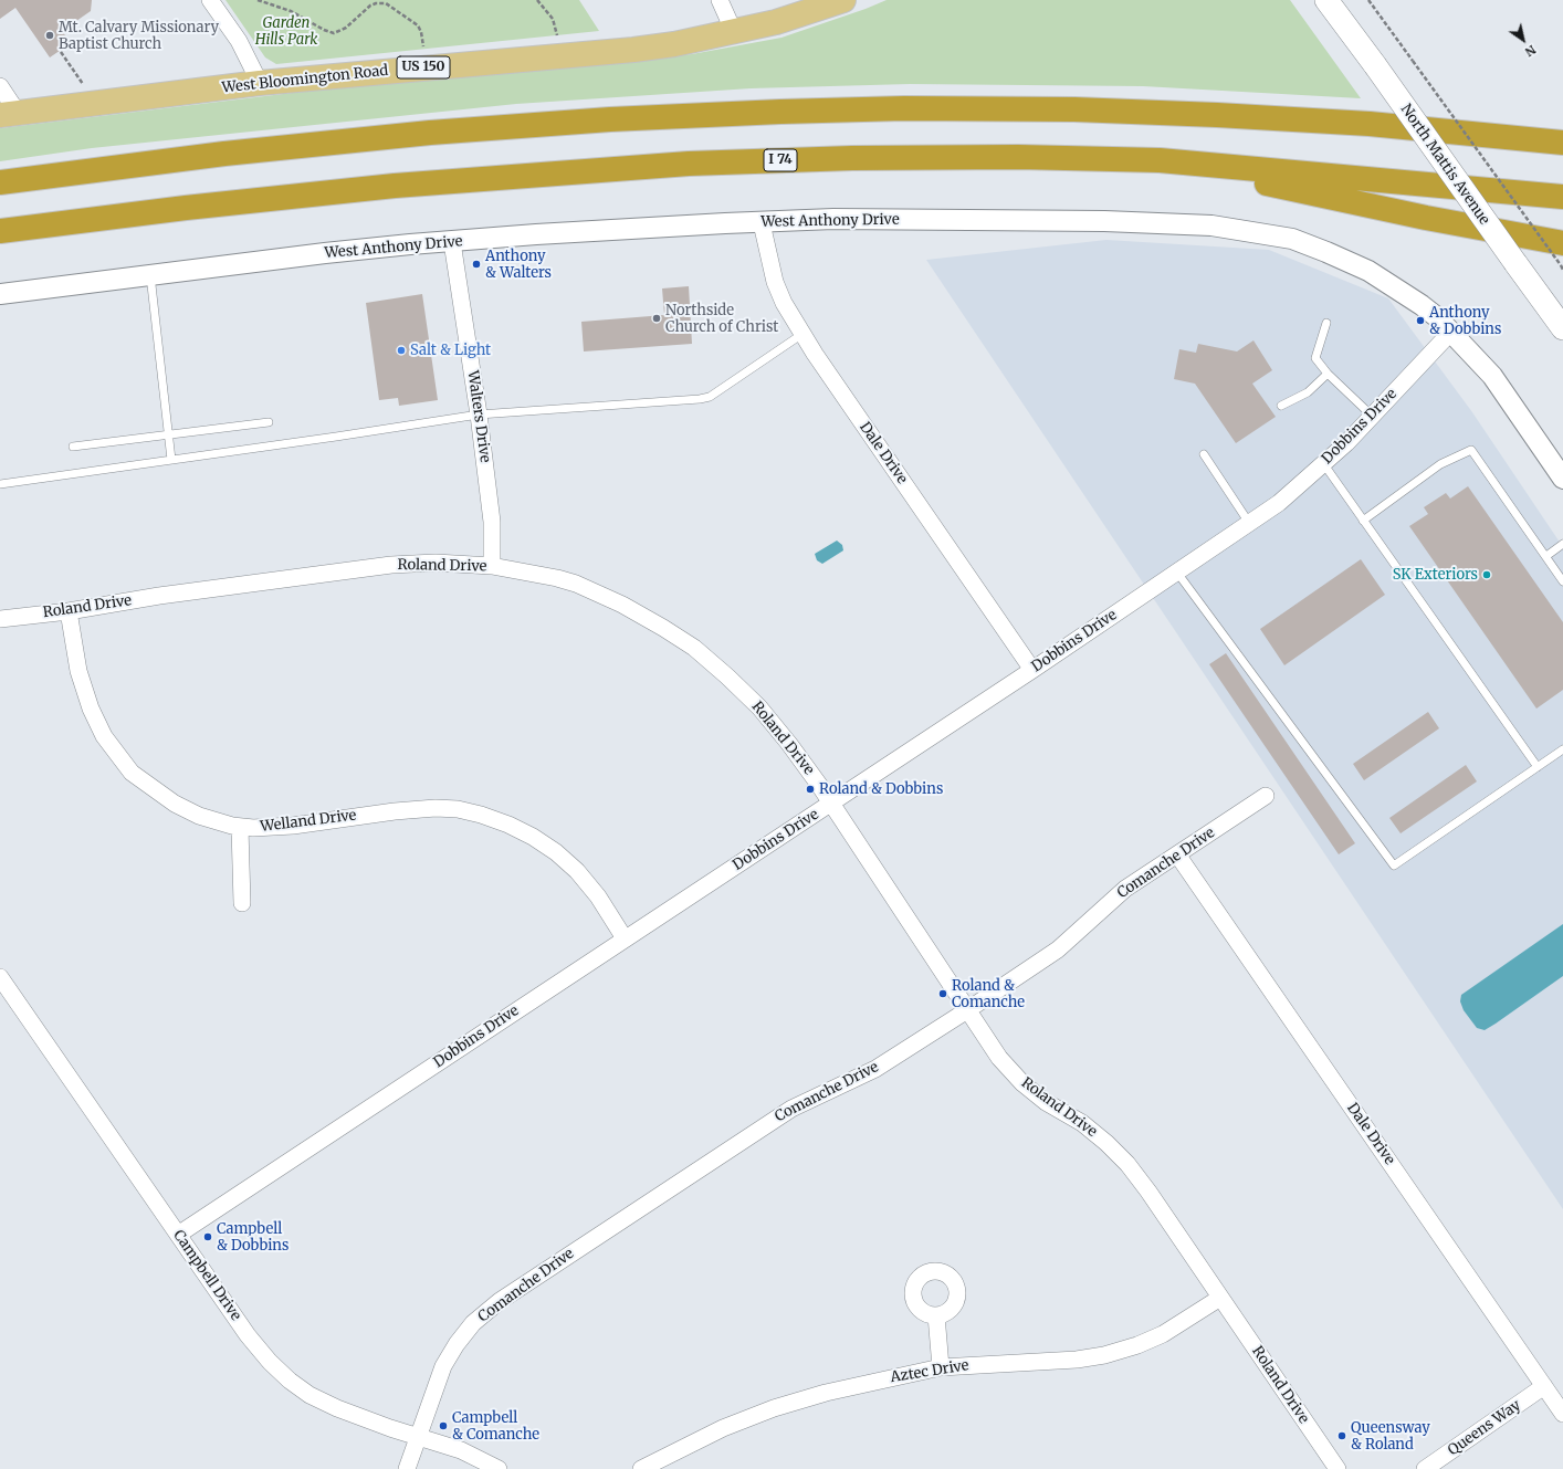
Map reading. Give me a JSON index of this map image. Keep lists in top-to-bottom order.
{
  "streets": {
    "highway": ["I 74"],
    "main road": ["US 150", "West Bloomington Road", "North Mattis Avenue"],
    "street": [
      "West Anthony Drive",
      "Walters Drive",
      "Dobbins Drive",
      "Dale Drive",
      "Roland Drive",
      "Welland Drive",
      "Comanche Drive",
      "Campbell Drive",
      "Aztec Drive",
      "Queens Way"
    ]
  },
  "crossings": [
    ["West Anthony Drive", "Walters Drive"],
    ["West Anthony Drive", "Dobbins Drive"],
    ["West Anthony Drive", "Dale Drive"],
    ["Walters Drive", "Roland Drive"],
    ["Dobbins Drive", "Dale Drive"],
    ["Dobbins Drive", "Roland Drive"],
    ["Dobbins Drive", "Welland Drive"],
    ["Dobbins Drive", "Campbell Drive"],
    ["Dale Drive", "Comanche Drive"],
    ["Dale Drive", "Queens Way"],
    ["Roland Drive", "Welland Drive"],
    ["Roland Drive", "Comanche Drive"],
    ["Roland Drive", "Aztec Drive"],
    ["Comanche Drive", "Campbell Drive"]
  ],
  "parks": ["Garden Hills Park"],
  "places": [
    "Mt. Calvary Missionary Baptist Church",
    "Anthony & Walters",
    "Northside Church of Christ",
    "Anthony & Dobbins",
    "Salt & Light",
    "SK Exteriors",
    "Roland & Dobbins",
    "Roland & Comanche",
    "Campbell & Dobbins",
    "Campbell & Comanche",
    "Queensway & Roland"
  ],
  "north": "bottom right"
}
